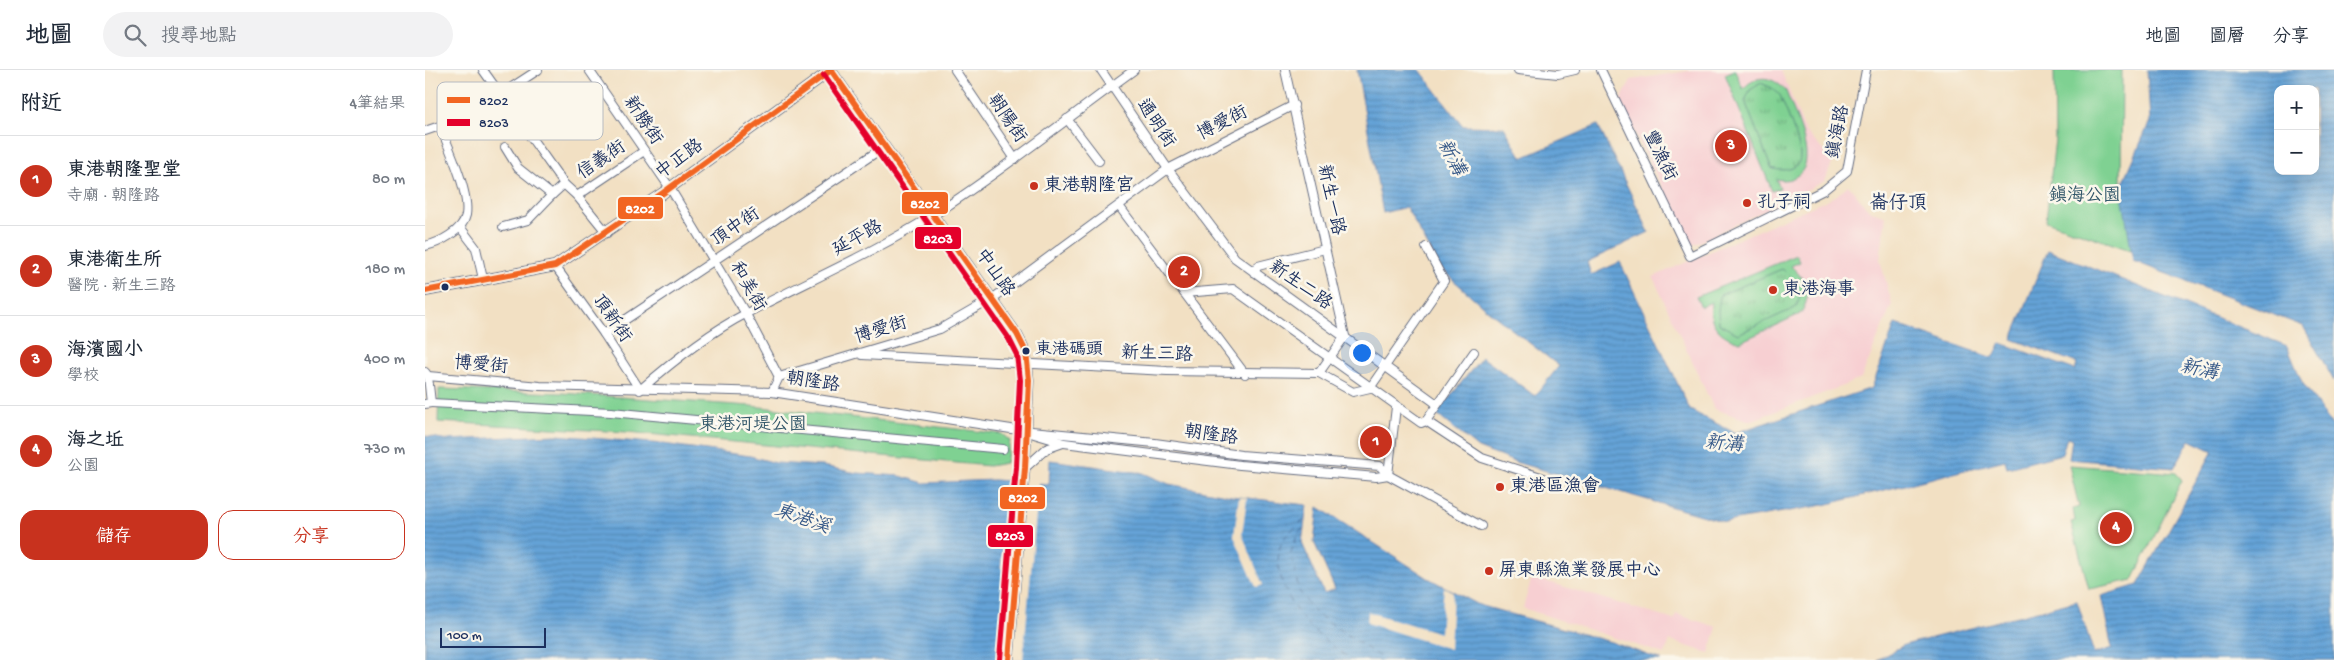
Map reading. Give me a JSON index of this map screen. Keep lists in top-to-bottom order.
{
  "streets": {
    "main road": ["中正路"],
    "street": [
      "朝陽街",
      "新勝街",
      "通明街",
      "博愛街",
      "鎮海路",
      "豐漁街",
      "信義街",
      "新生一路",
      "頂中街",
      "延平路",
      "中山路",
      "新生二路",
      "和美街",
      "頂新街",
      "新生三路",
      "朝隆路"
    ]
  },
  "crossings": [
    ["朝陽街", "延平路"],
    ["新勝街", "中正路"],
    ["新勝街", "信義街"],
    ["新勝街", "和美街"],
    ["通明街", "博愛街"],
    ["通明街", "延平路"],
    ["通明街", "新生二路"],
    ["博愛街", "新生一路"],
    ["博愛街", "延平路"],
    ["博愛街", "中山路"],
    ["博愛街", "新生二路"],
    ["博愛街", "和美街"],
    ["博愛街", "頂新街"],
    ["博愛街", "新生三路"],
    ["博愛街", "朝隆路"],
    ["鎮海路", "豐漁街"],
    ["中正路", "中山路"],
    ["中正路", "和美街"],
    ["中正路", "頂新街"],
    ["新生一路", "新生二路"],
    ["頂中街", "中山路"],
    ["頂中街", "和美街"],
    ["頂中街", "頂新街"],
    ["延平路", "中山路"],
    ["延平路", "和美街"],
    ["延平路", "頂新街"],
    ["中山路", "新生三路"],
    ["中山路", "朝隆路"]
  ],
  "districts": ["崙仔頂"],
  "water": ["新溝", "東港溪"],
  "parks": ["鎮海公園", "東港河堤公園"],
  "places": [
    "東港朝隆宮",
    "孔子祠",
    "東港海事",
    "東港碼頭",
    "東港區漁會",
    "屏東縣漁業發展中心"
  ],
  "lines": ["transit line 8202", "transit line 8203"],
  "legend": ["8202", "8203"],
  "scale_bar": "100 m",
  "page": {
    "header": "地圖",
    "search": "搜尋地點",
    "nav": ["地圖", "圖層", "分享"],
    "heading": ["附近", "4筆結果"],
    "map_buttons": ["+", "−"],
    "pins": [
      "3",
      "2",
      "1",
      "4"
    ],
    "list": [
      {
        "mark": "1",
        "name": "東港朝隆聖堂",
        "note": "寺廟 · 朝隆路",
        "value": "80 m"
      },
      {
        "mark": "2",
        "name": "東港衛生所",
        "note": "醫院 · 新生三路",
        "value": "180 m"
      },
      {
        "mark": "3",
        "name": "海濱國小",
        "note": "學校",
        "value": "400 m"
      },
      {
        "mark": "4",
        "name": "海之坵",
        "note": "公園",
        "value": "730 m"
      }
    ],
    "buttons": ["儲存", "分享"],
    "scale": "100 m"
  }
}
